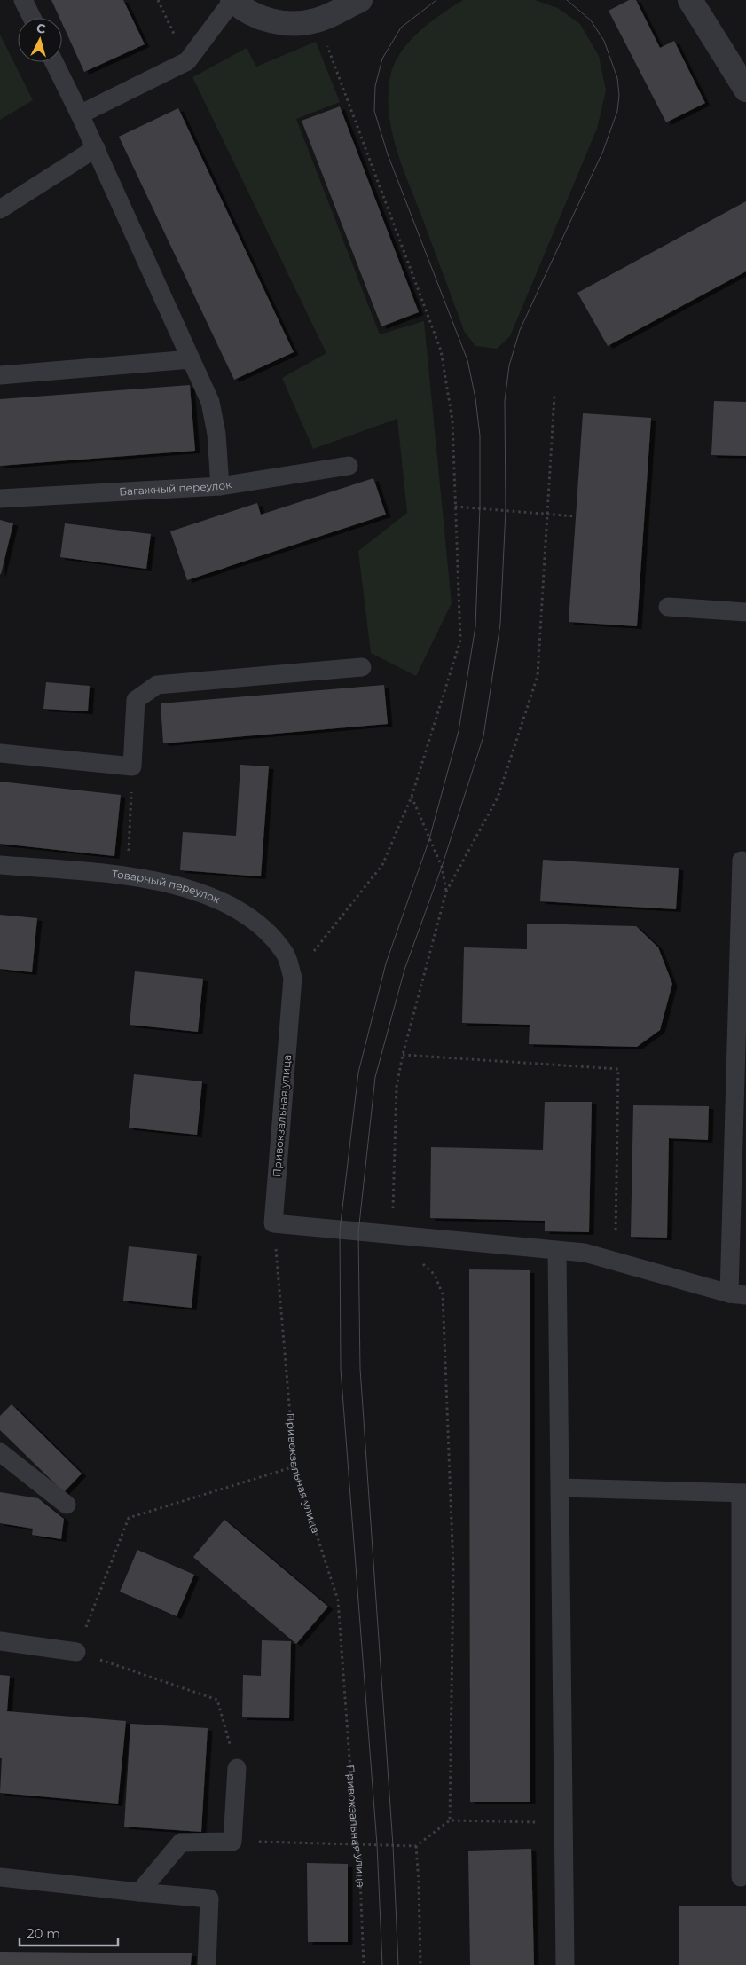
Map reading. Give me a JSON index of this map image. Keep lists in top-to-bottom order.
{
  "streets": {
    "lane": ["Багажный переулок", "Товарный переулок", "Привокзальная улица"]
  },
  "crossings": [
    ["Товарный переулок", "Привокзальная улица"]
  ],
  "scale_bar": "20 m",
  "north": "top"
}
